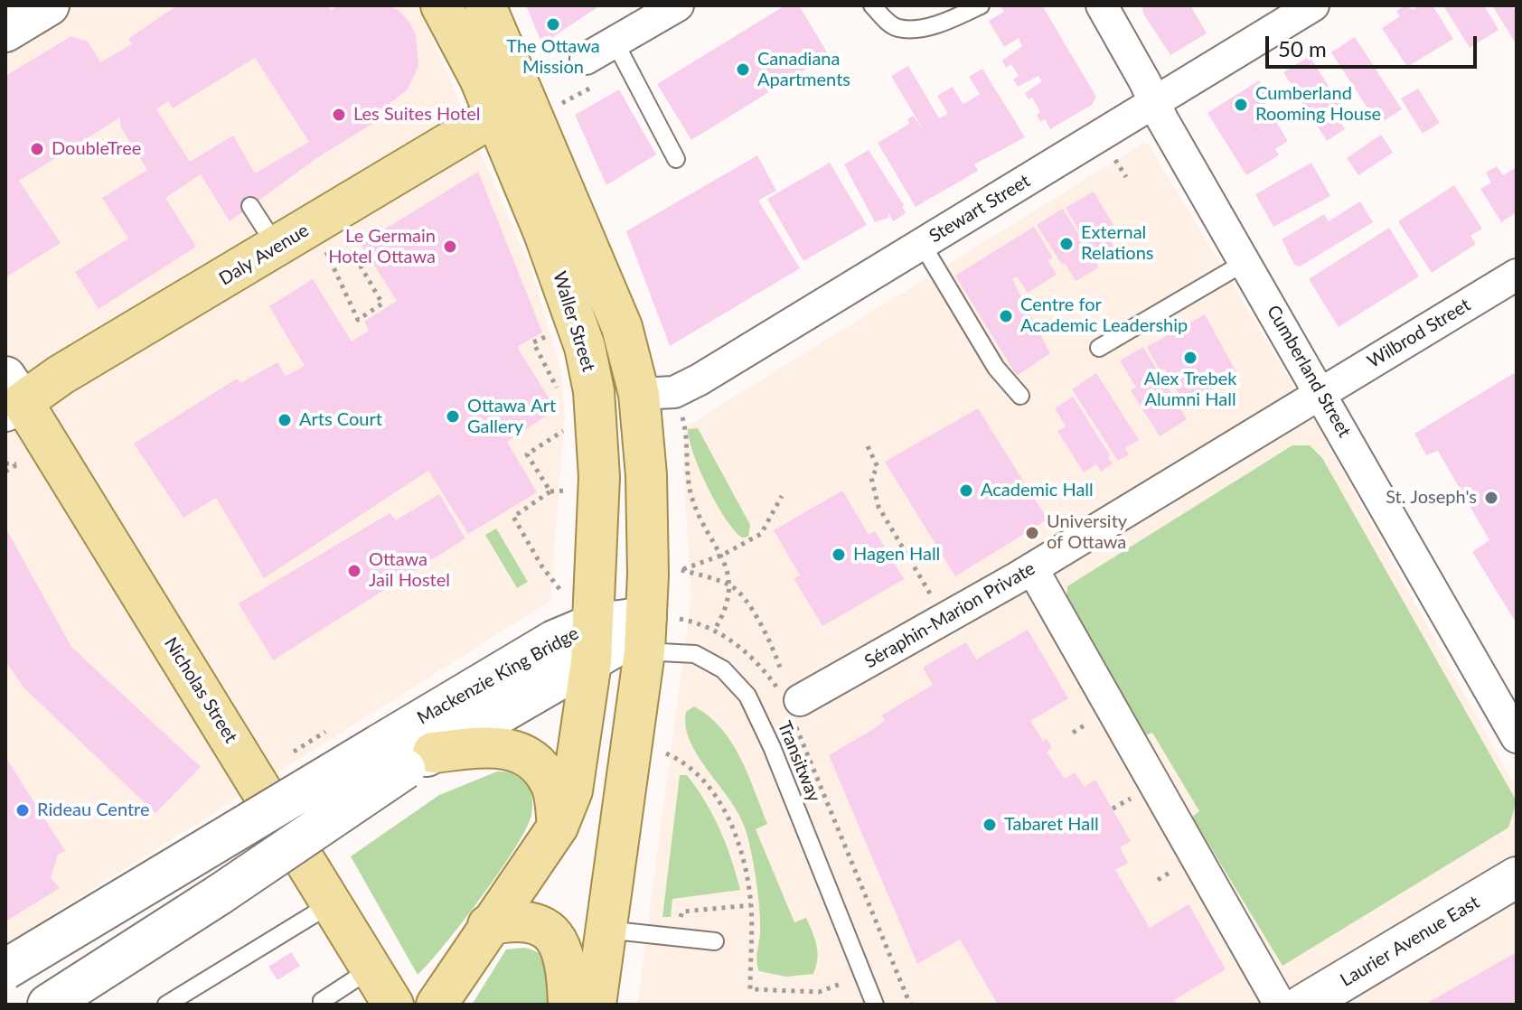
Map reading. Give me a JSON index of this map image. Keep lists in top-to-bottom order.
{
  "streets": {
    "main road": [
      "Daly Avenue",
      "Waller Street",
      "Mackenzie King Bridge",
      "Nicholas Street",
      "Laurier Avenue East"
    ],
    "street": [
      "Stewart Street",
      "Wilbrod Street",
      "Cumberland Street",
      "Séraphin-Marion Private"
    ],
    "lane": ["Transitway"]
  },
  "crossings": [
    ["Stewart Street", "Waller Street"],
    ["Stewart Street", "Cumberland Street"],
    ["Daly Avenue", "Waller Street"],
    ["Daly Avenue", "Nicholas Street"],
    ["Waller Street", "Mackenzie King Bridge"],
    ["Waller Street", "Transitway"],
    ["Wilbrod Street", "Cumberland Street"],
    ["Wilbrod Street", "Séraphin-Marion Private"],
    ["Cumberland Street", "Séraphin-Marion Private"],
    ["Mackenzie King Bridge", "Transitway"]
  ],
  "places": [
    "The Ottawa Mission",
    "Canadiana Apartments",
    "Cumberland Rooming House",
    "Les Suites Hotel",
    "DoubleTree",
    "External Relations",
    "Le Germain Hotel Ottawa",
    "Centre for Academic Leadership",
    "Alex Trebek Alumni Hall",
    "Ottawa Art Gallery",
    "Arts Court",
    "Academic Hall",
    "St. Joseph's",
    "University of Ottawa",
    "Hagen Hall",
    "Ottawa Jail Hostel",
    "Rideau Centre",
    "Tabaret Hall"
  ],
  "scale_bar": "50 m"
}
